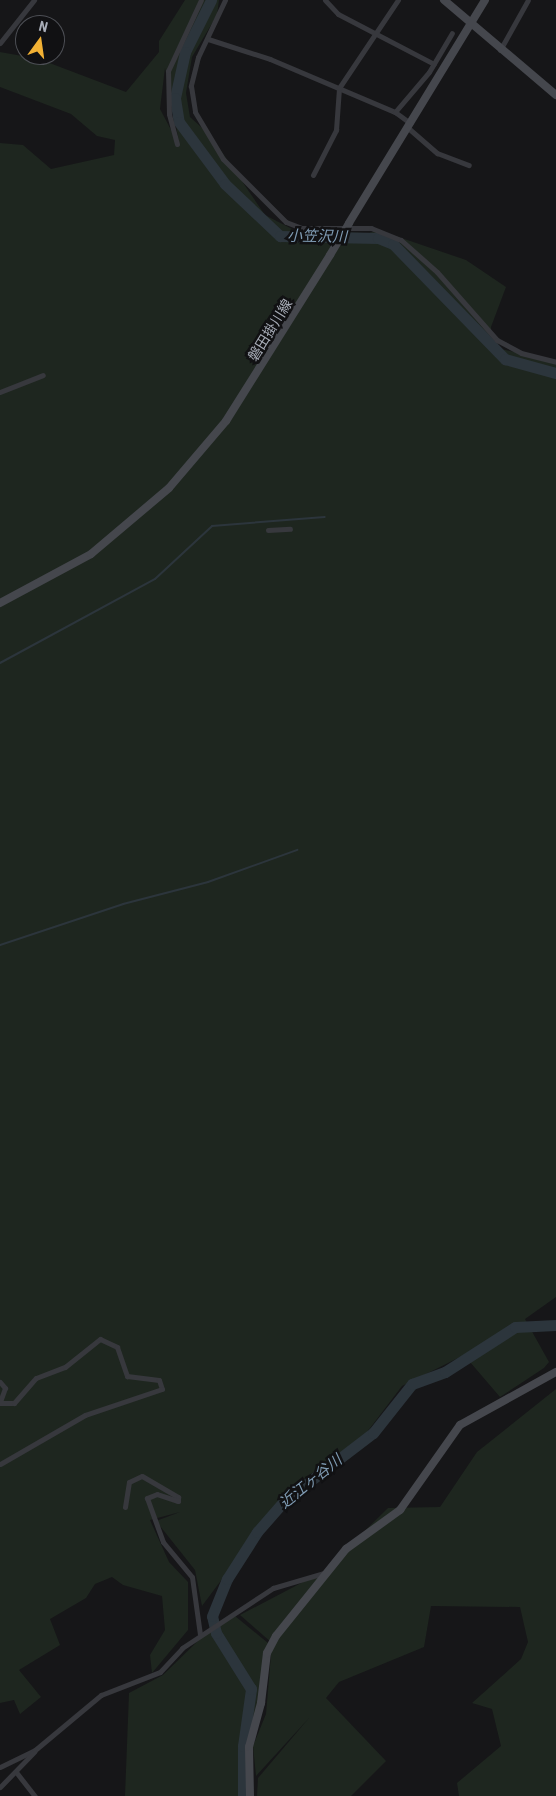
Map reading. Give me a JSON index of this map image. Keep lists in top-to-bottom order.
{
  "streets": {
    "main road": ["磐田掛川線"]
  },
  "water": ["小笠沢川", "近江ヶ谷川"],
  "north": "top"
}
